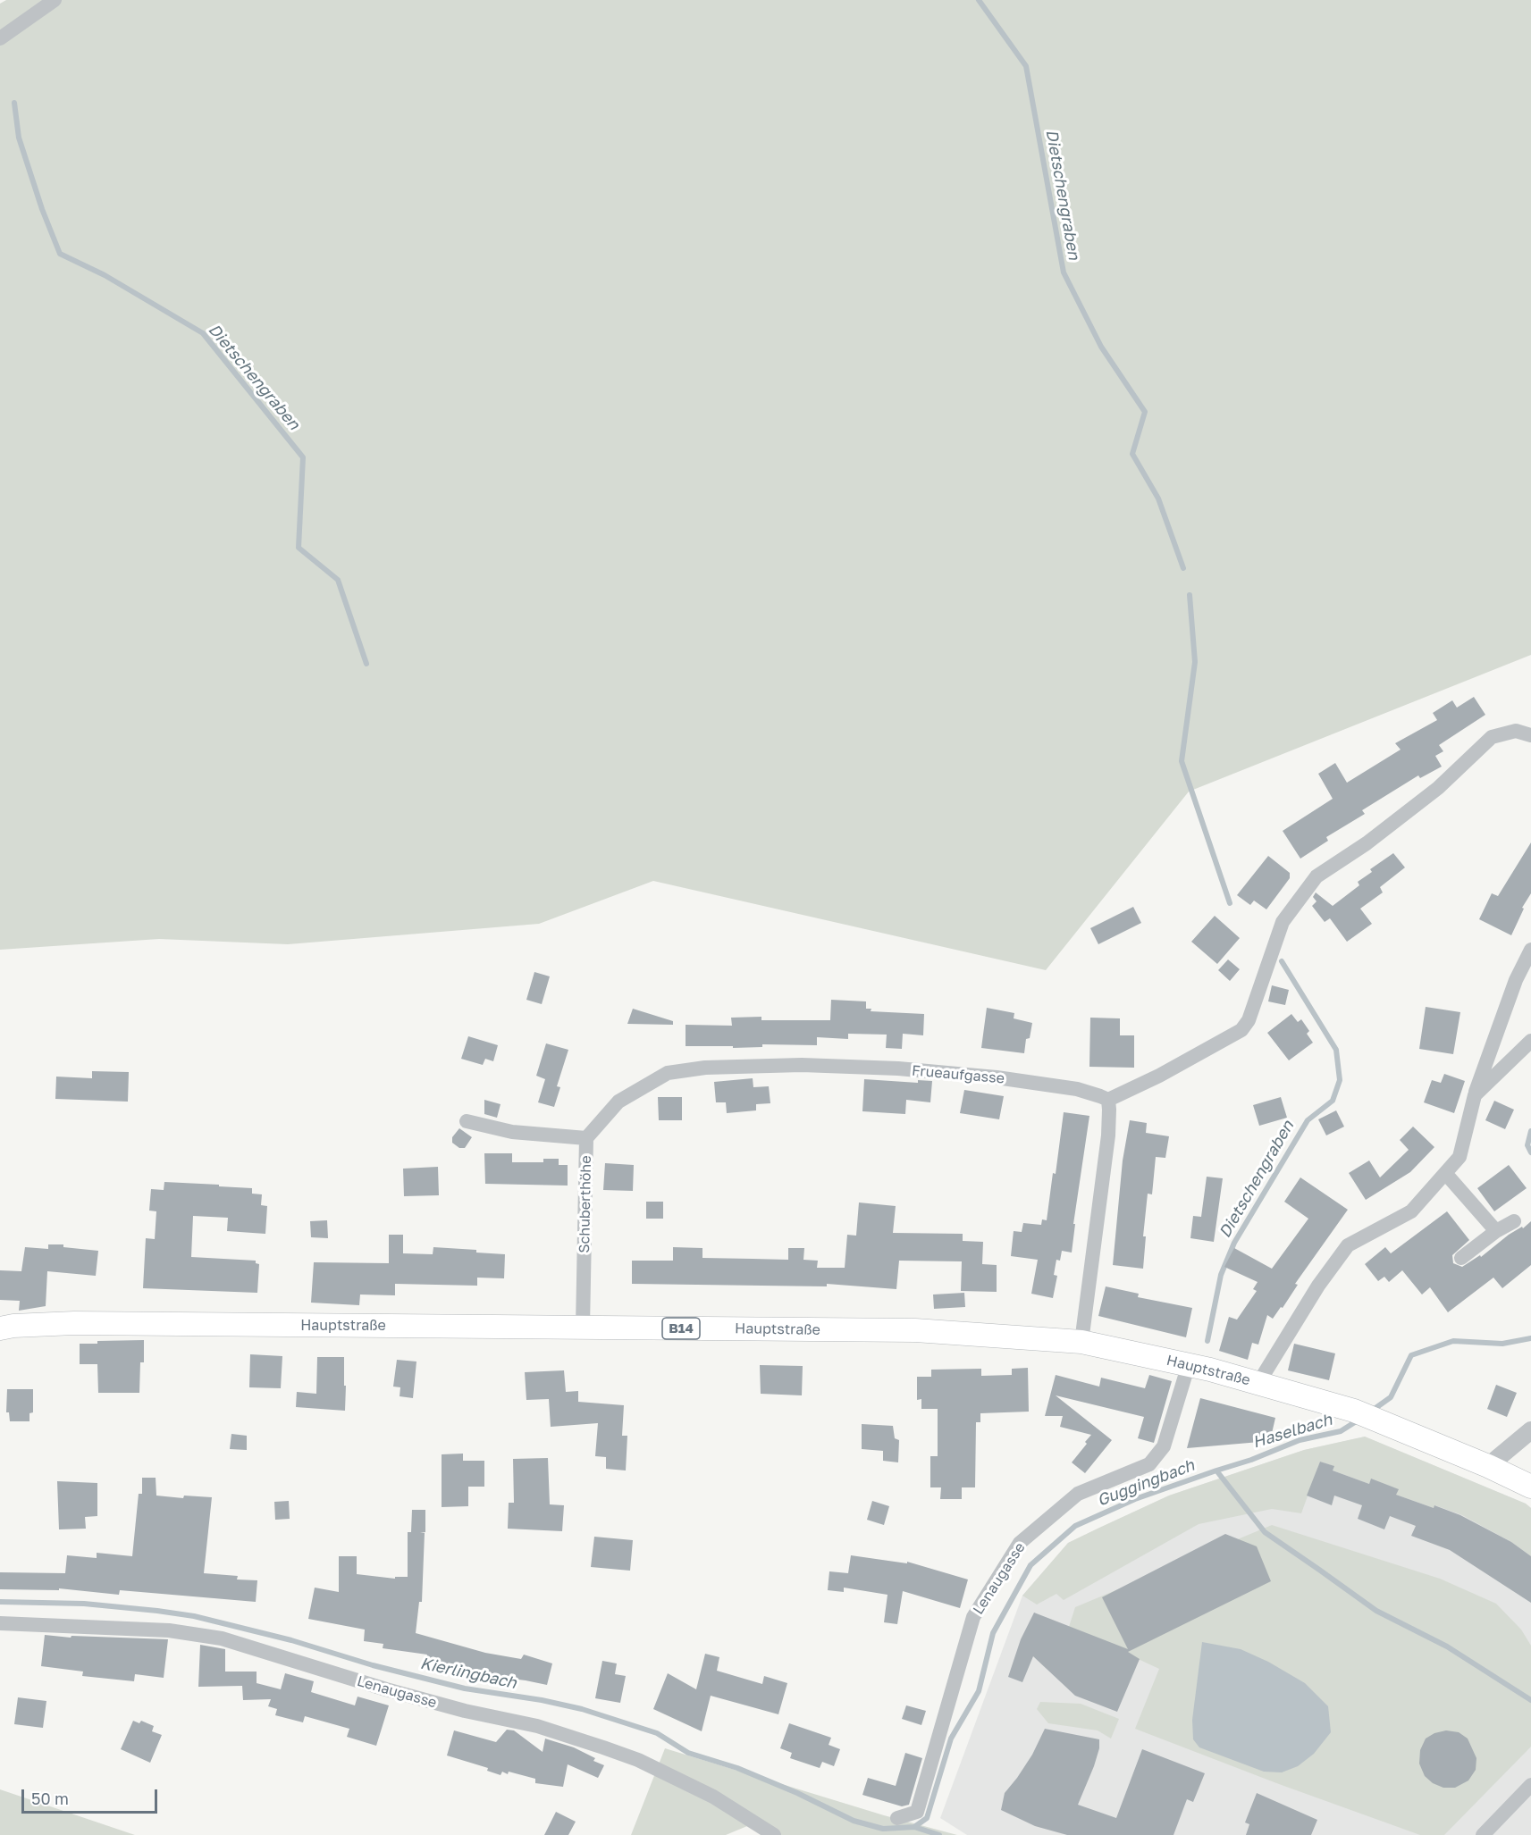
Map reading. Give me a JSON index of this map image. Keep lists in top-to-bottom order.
{
  "streets": {
    "main road": ["Hauptstraße", "B14"],
    "street": ["Frueaufgasse", "Schuberthöhe", "Lenaugasse"]
  },
  "crossings": [
    ["Frueaufgasse", "Schuberthöhe"],
    ["Schuberthöhe", "Hauptstraße"],
    ["Hauptstraße", "Lenaugasse"]
  ],
  "water": [
    "Dietschengraben",
    "Haselbach",
    "Guggingbach",
    "Kierlingbach"
  ],
  "scale_bar": "50 m"
}
